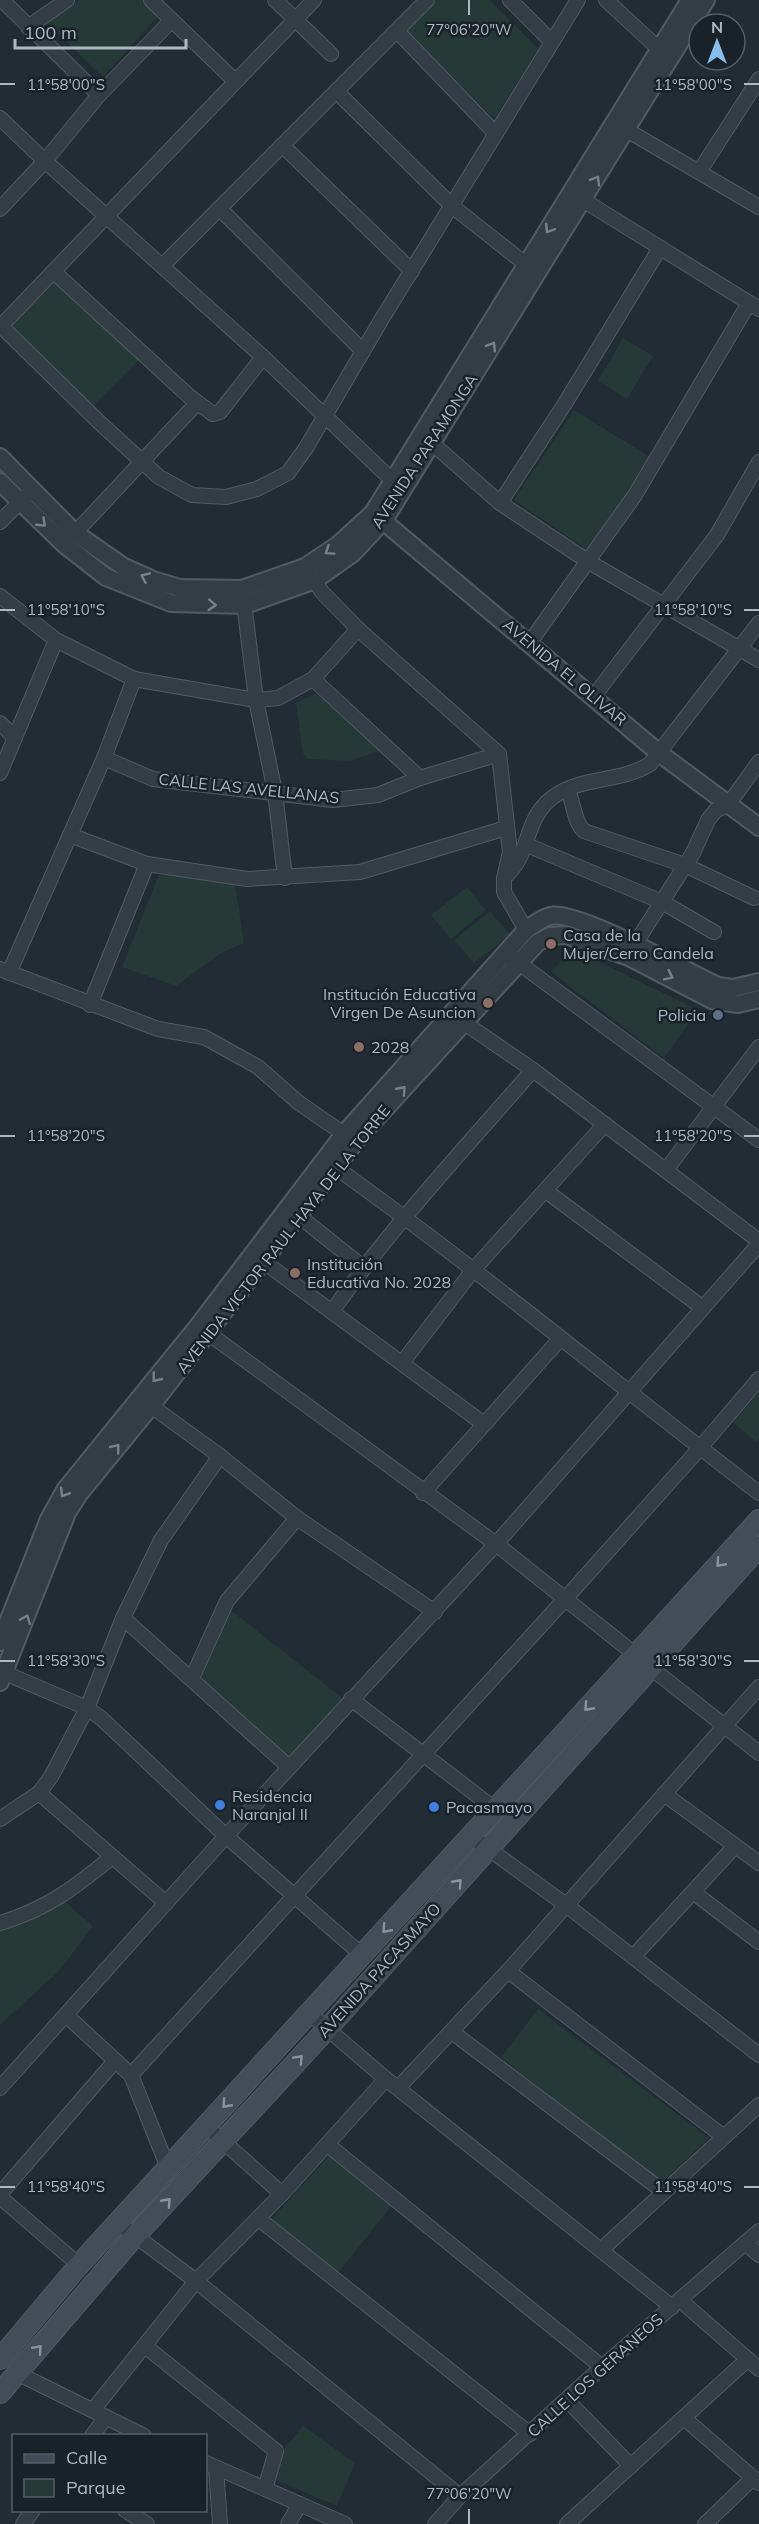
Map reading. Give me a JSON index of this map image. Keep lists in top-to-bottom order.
{
  "streets": {
    "main road": ["AVENIDA PACASMAYO"],
    "street": [
      "AVENIDA PARAMONGA",
      "AVENIDA EL OLIVAR",
      "CALLE LAS AVELLANAS",
      "AVENIDA VICTOR RAUL HAYA DE LA TORRE",
      "CALLE LOS GERANEOS"
    ]
  },
  "crossings": [
    ["AVENIDA PARAMONGA", "AVENIDA EL OLIVAR"]
  ],
  "places": [
    "Casa de la Mujer/Cerro Candela",
    "Institución Educativa Virgen De Asuncion",
    "Policia",
    "2028",
    "Institución Educativa No. 2028",
    "Residencia Naranjal II",
    "Pacasmayo"
  ],
  "legend": ["Calle", "Parque"],
  "scale_bar": "100 m",
  "north": "top",
  "coordinates": [
    "77°06'20\"W",
    "11°58'00\"S",
    "11°58'10\"S",
    "11°58'20\"S",
    "11°58'30\"S",
    "11°58'40\"S"
  ]
}
